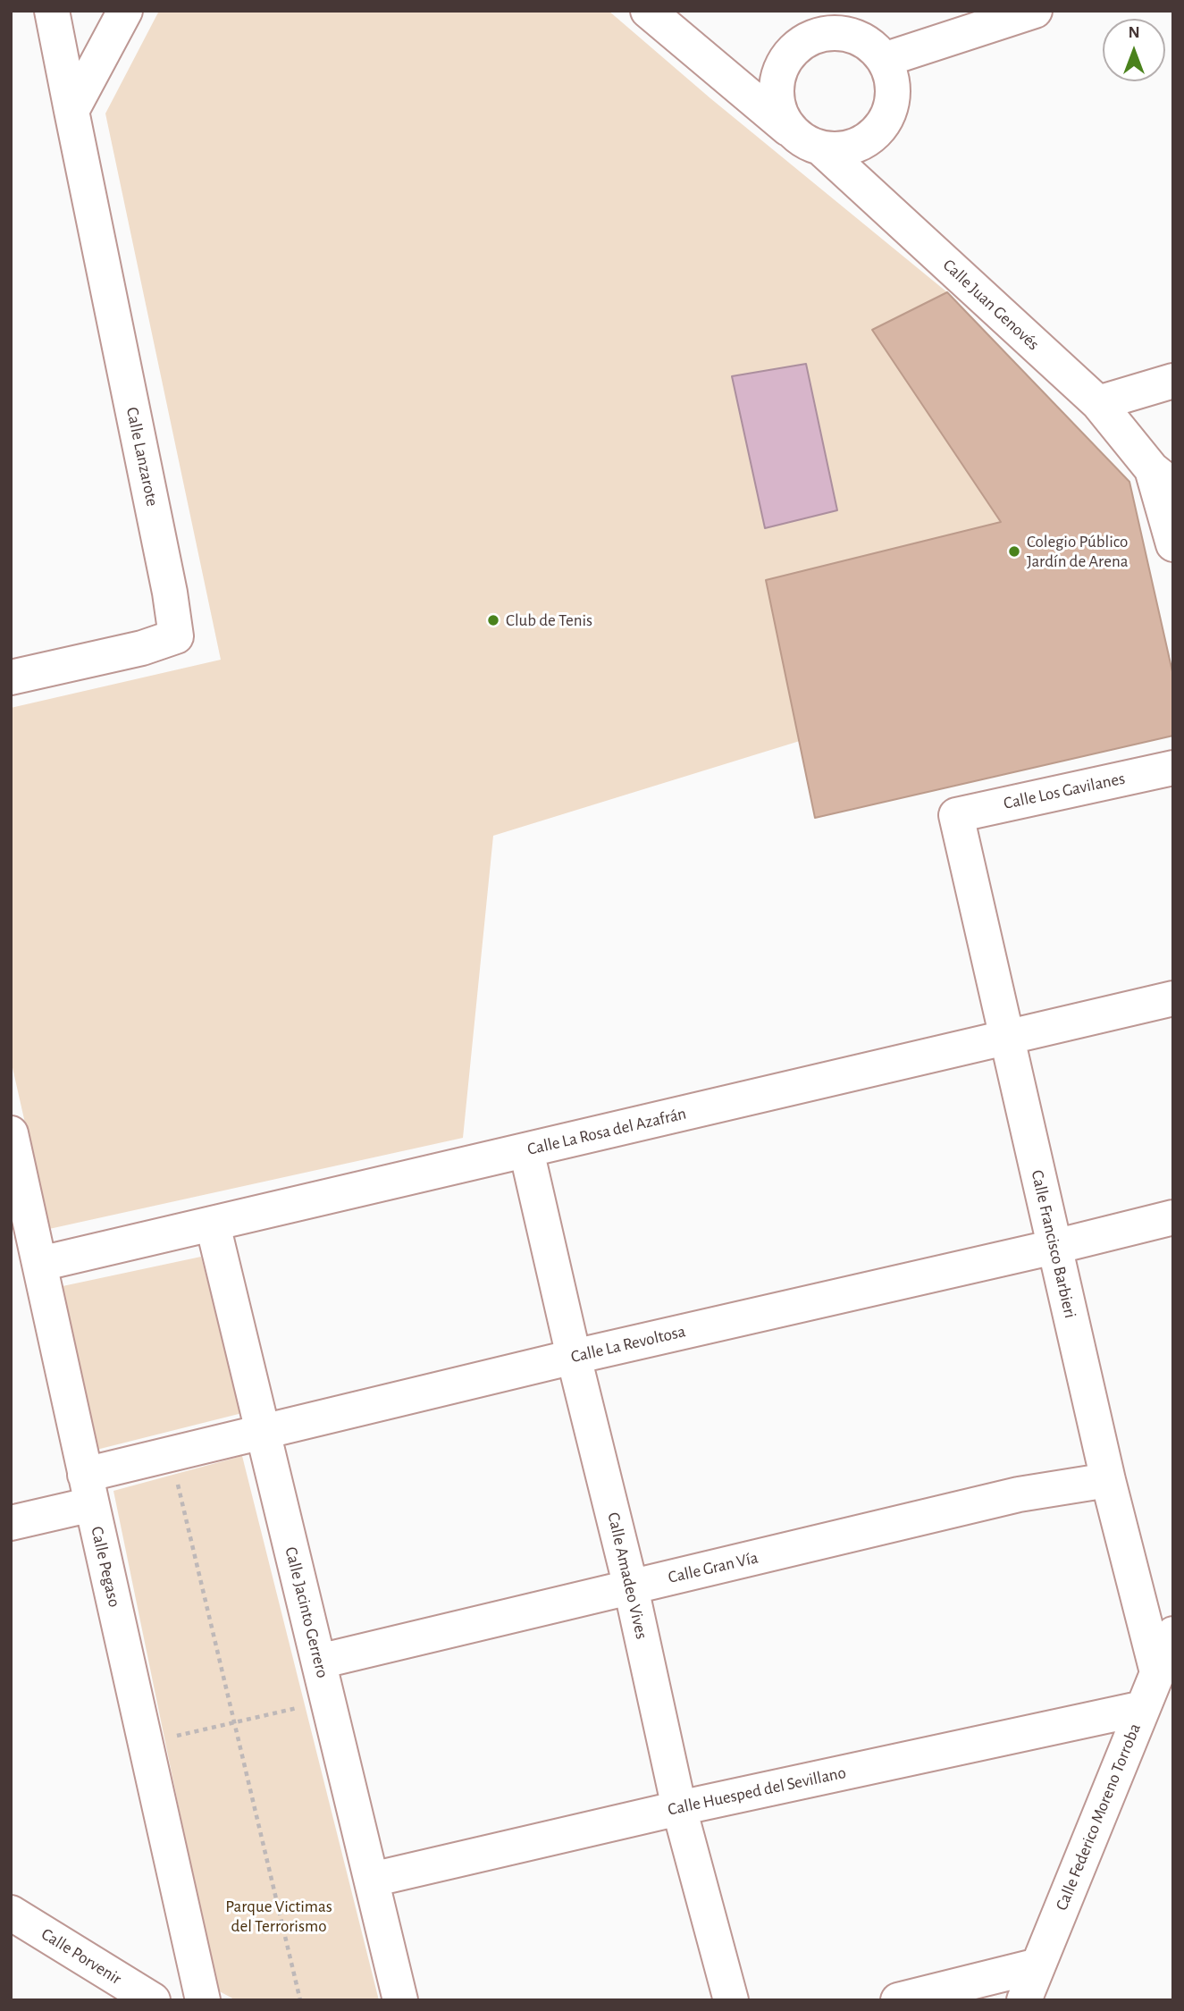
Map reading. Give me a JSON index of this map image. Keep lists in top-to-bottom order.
{
  "streets": {
    "street": [
      "Calle Juan Genovés",
      "Calle Lanzarote",
      "Calle Los Gavilanes",
      "Calle La Rosa del Azafrán",
      "Calle Francisco Barbieri",
      "Calle La Revoltosa",
      "Calle Pegaso",
      "Calle Gran Vía",
      "Calle Amadeo Vives",
      "Calle Jacinto Gerrero",
      "Calle Huesped del Sevillano",
      "Calle Federico Moreno Torroba",
      "Calle Porvenir"
    ]
  },
  "crossings": [
    ["Calle Los Gavilanes", "Calle Francisco Barbieri"],
    ["Calle La Rosa del Azafrán", "Calle Francisco Barbieri"],
    ["Calle La Rosa del Azafrán", "Calle Pegaso"],
    ["Calle La Rosa del Azafrán", "Calle Amadeo Vives"],
    ["Calle La Rosa del Azafrán", "Calle Jacinto Gerrero"],
    ["Calle Francisco Barbieri", "Calle La Revoltosa"],
    ["Calle Francisco Barbieri", "Calle Gran Vía"],
    ["Calle Francisco Barbieri", "Calle Federico Moreno Torroba"],
    ["Calle La Revoltosa", "Calle Pegaso"],
    ["Calle La Revoltosa", "Calle Amadeo Vives"],
    ["Calle La Revoltosa", "Calle Jacinto Gerrero"],
    ["Calle Gran Vía", "Calle Amadeo Vives"],
    ["Calle Gran Vía", "Calle Jacinto Gerrero"],
    ["Calle Amadeo Vives", "Calle Huesped del Sevillano"],
    ["Calle Jacinto Gerrero", "Calle Huesped del Sevillano"],
    ["Calle Huesped del Sevillano", "Calle Federico Moreno Torroba"]
  ],
  "parks": ["Parque Victimas del Terrorismo"],
  "places": ["Colegio Público Jardín de Arena", "Club de Tenis"],
  "north": "top"
}
